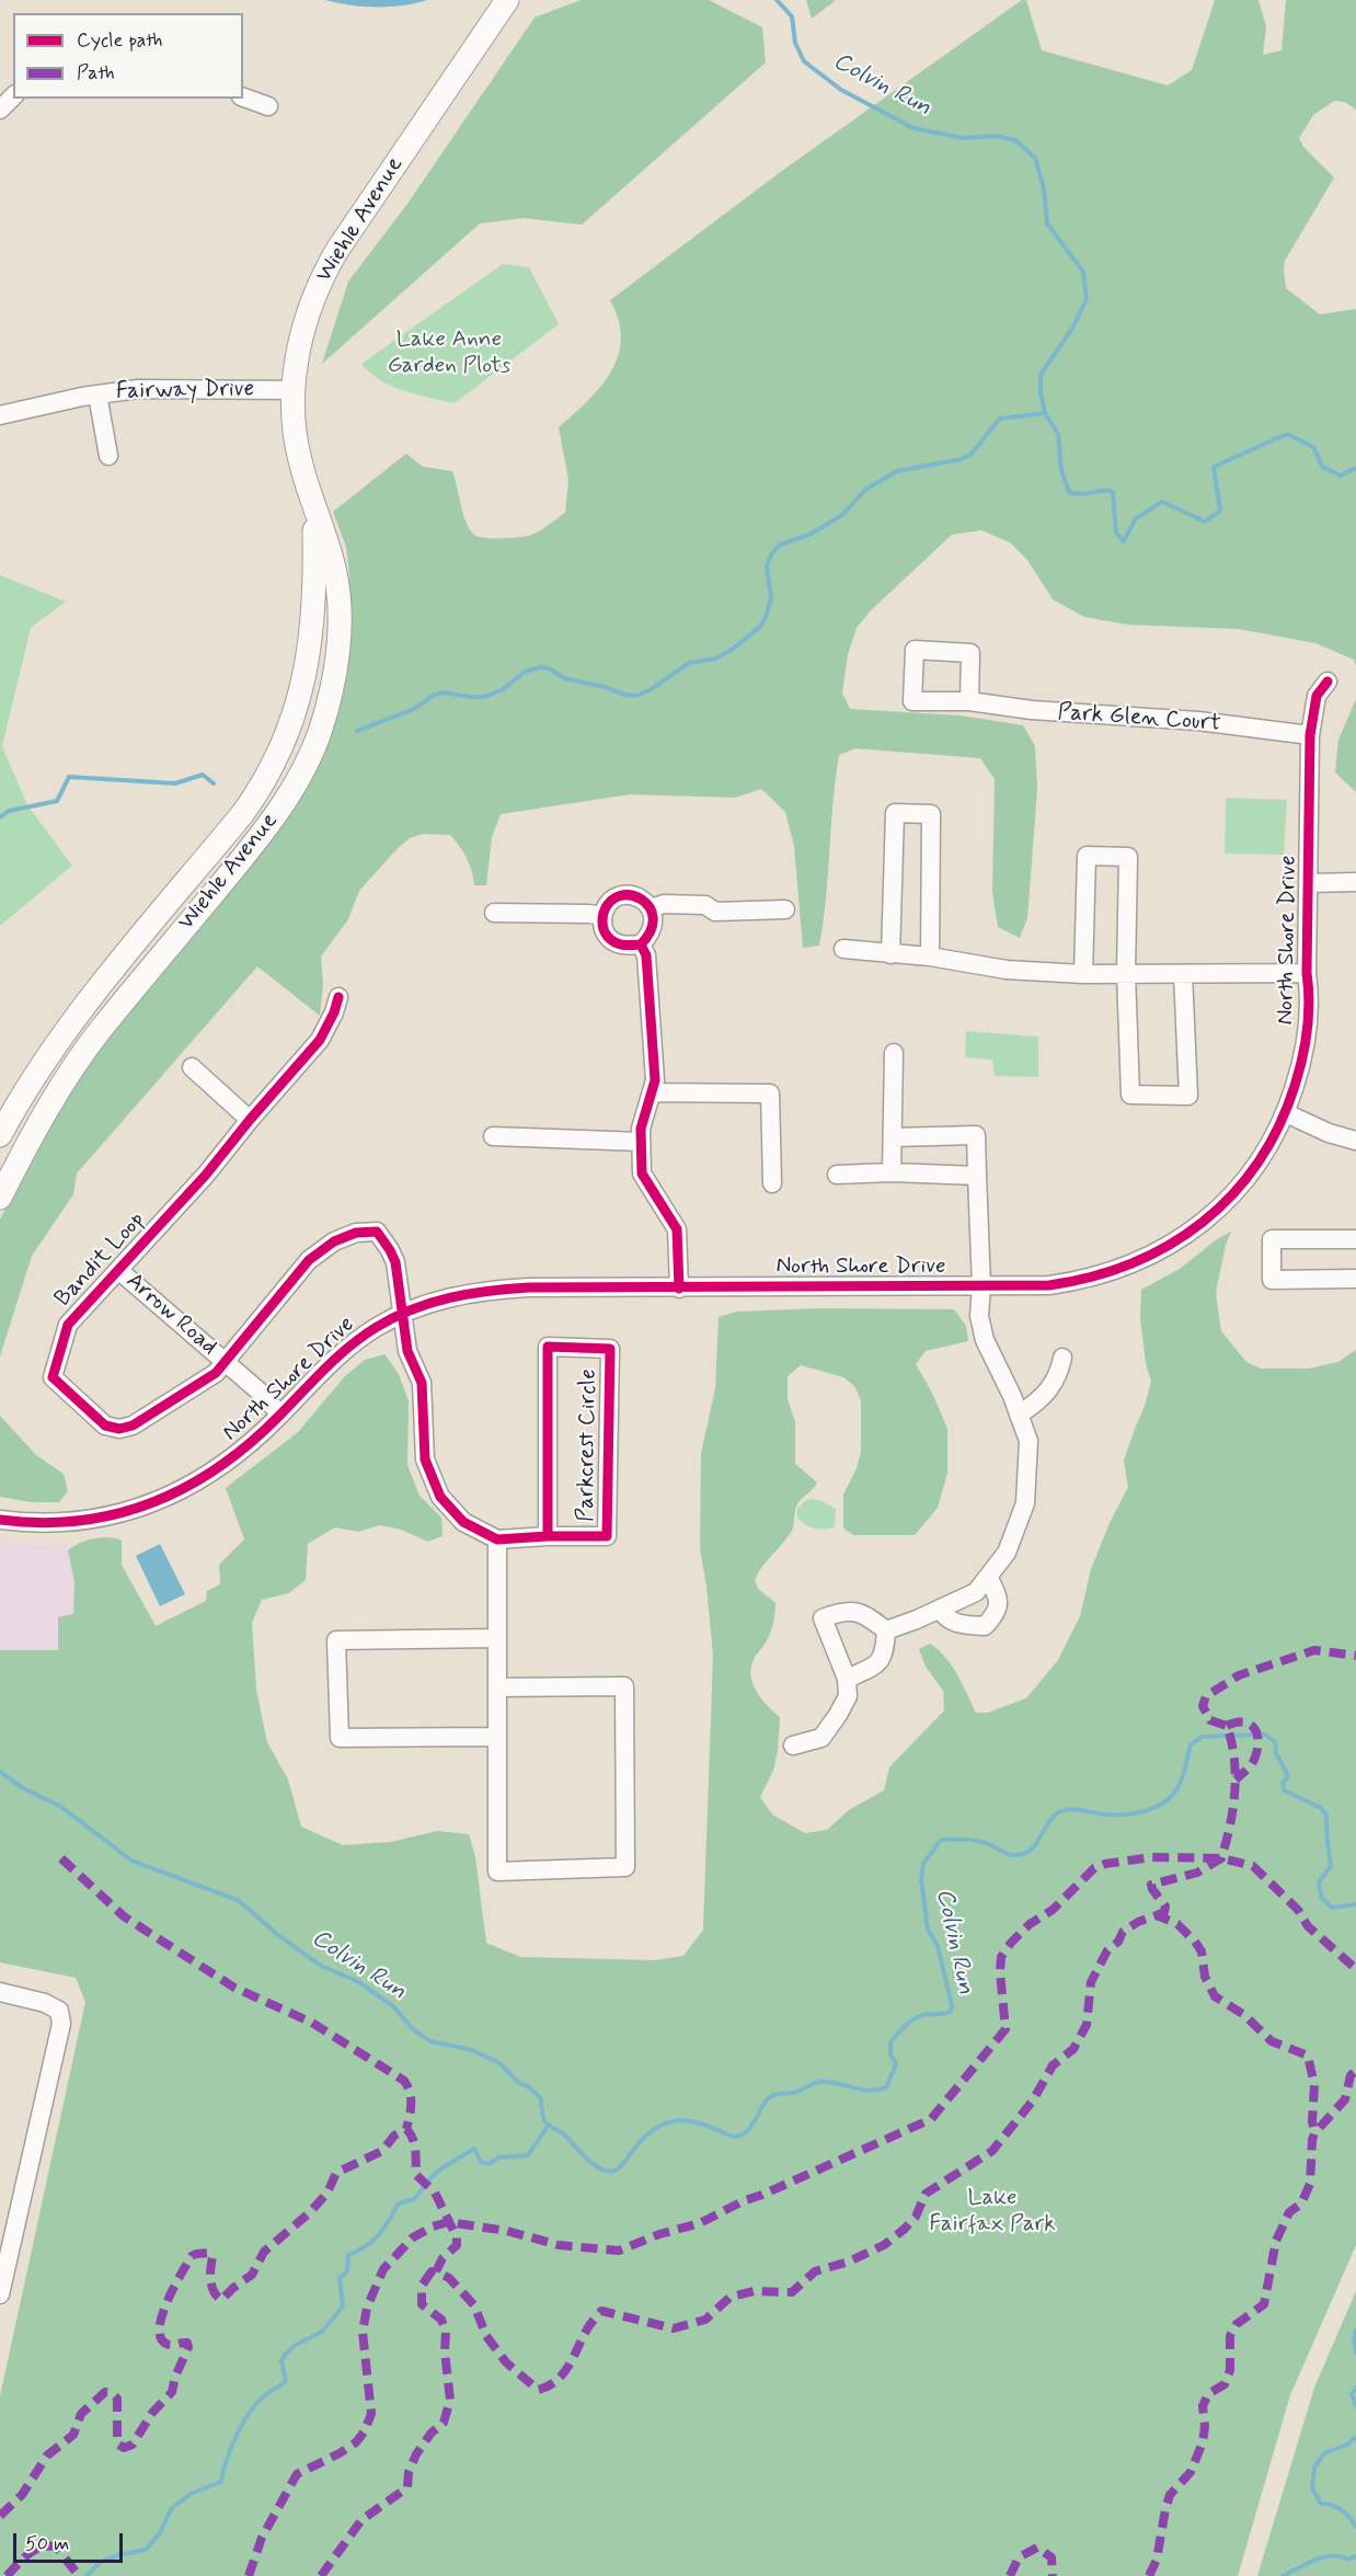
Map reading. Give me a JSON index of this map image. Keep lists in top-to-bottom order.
{
  "streets": {
    "main road": ["Wiehle Avenue"],
    "street": [
      "Fairway Drive",
      "Park Glen Court",
      "North Shore Drive",
      "Bandit Loop",
      "Arrow Road",
      "Parkcrest Circle"
    ]
  },
  "crossings": [
    ["Wiehle Avenue", "Fairway Drive"],
    ["Park Glen Court", "North Shore Drive"],
    ["North Shore Drive", "Bandit Loop"],
    ["North Shore Drive", "Arrow Road"],
    ["Bandit Loop", "Arrow Road"]
  ],
  "water": ["Colvin Run"],
  "parks": ["Lake Anne Garden Plots", "Lake Fairfax Park"],
  "legend": ["Cycle path", "Path"],
  "scale_bar": "50 m"
}
